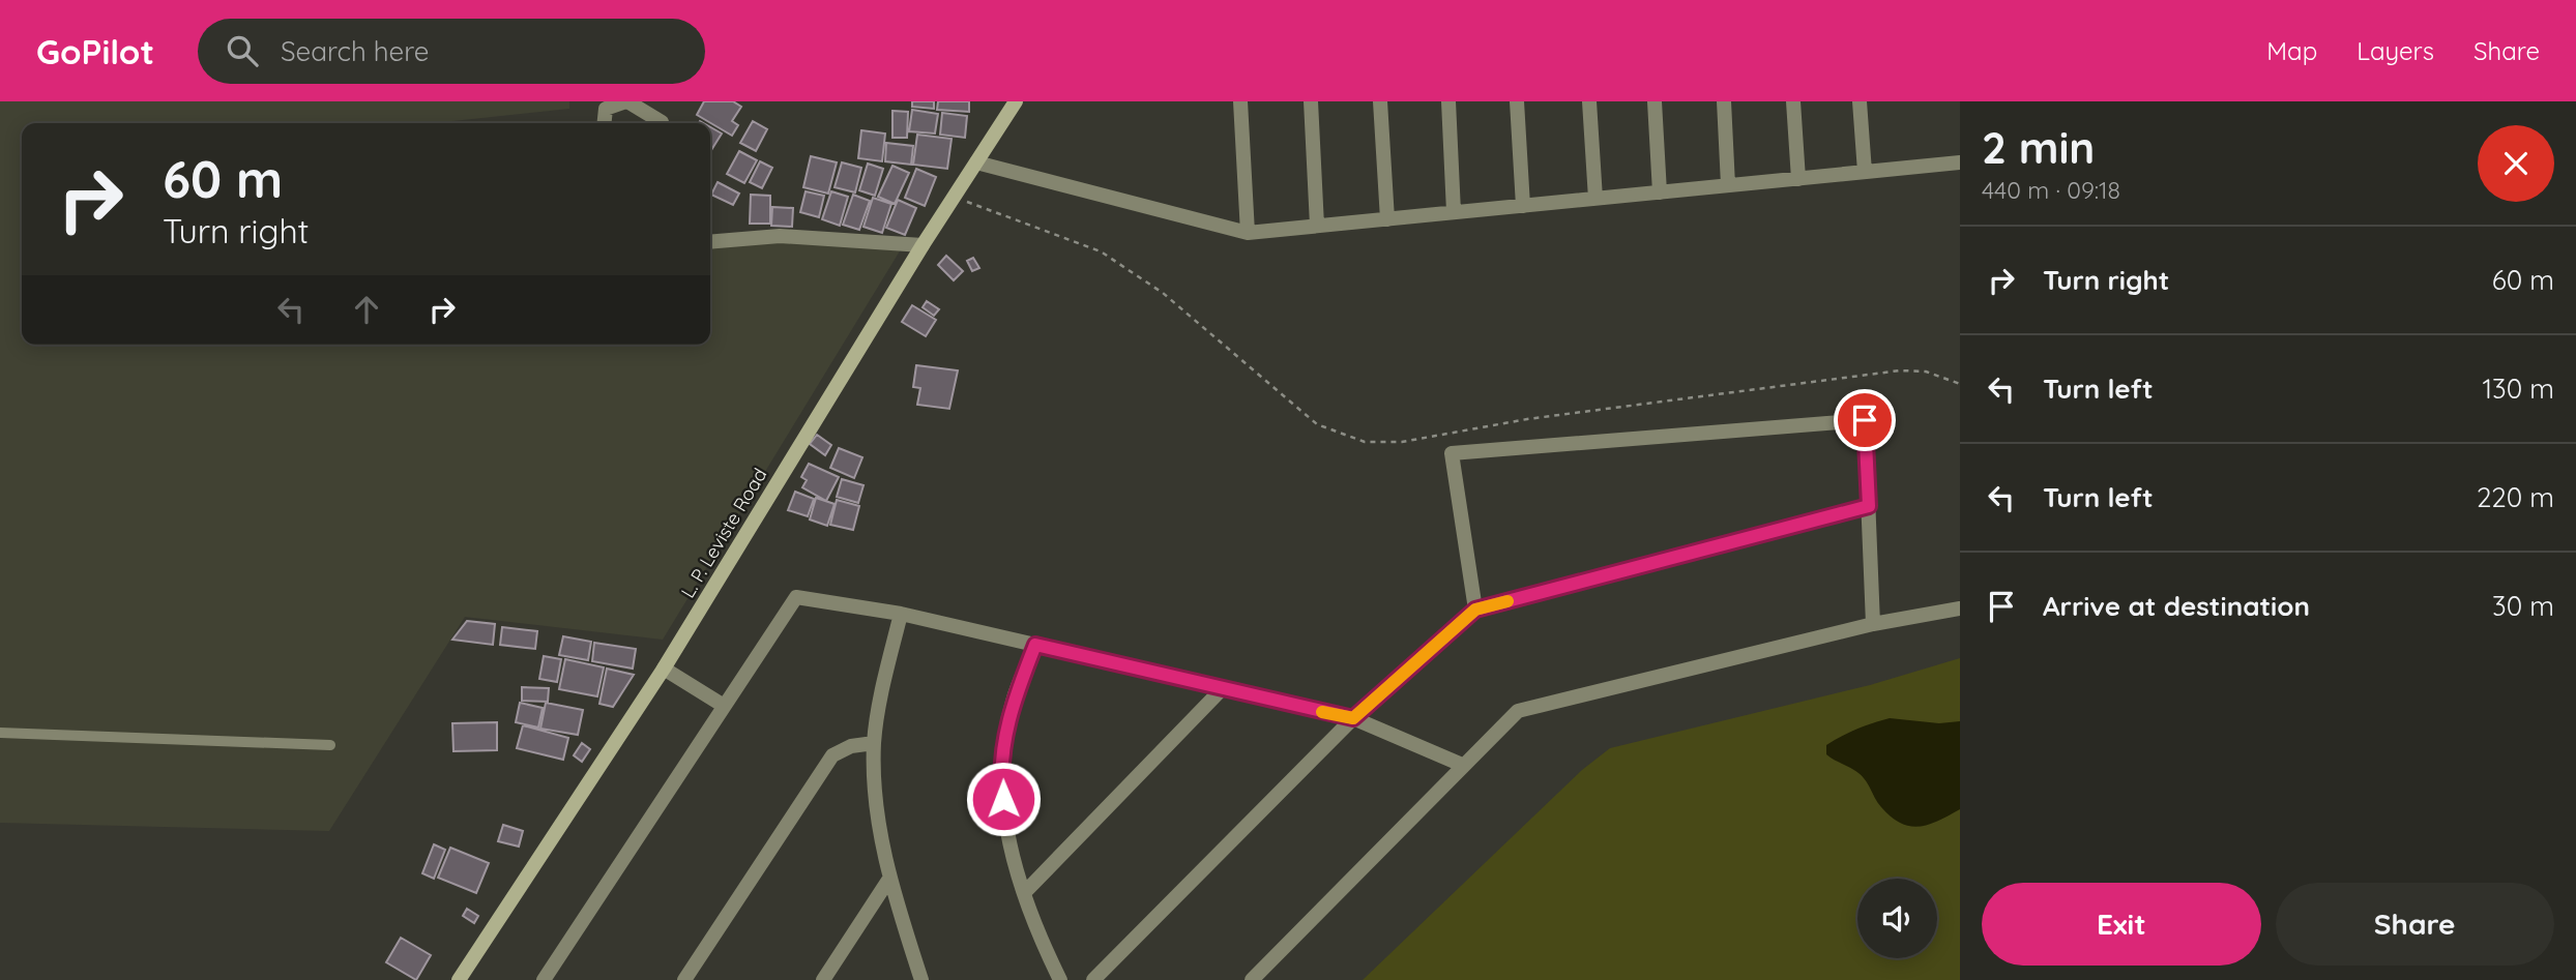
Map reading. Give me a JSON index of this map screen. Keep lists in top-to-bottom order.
{
  "streets": {
    "main road": ["L. P. Leviste Road"]
  },
  "page": {
    "header": "GoPilot",
    "search": "Search here",
    "nav": ["Map", "Layers", "Share"],
    "heading": ["2 min", "440 m · 09:18"],
    "turn": ["60 m", "Turn right"],
    "list": [
      {
        "name": "Turn right",
        "value": "60 m"
      },
      {
        "name": "Turn left",
        "value": "130 m"
      },
      {
        "name": "Turn left",
        "value": "220 m"
      },
      {
        "name": "Arrive at destination",
        "value": "30 m"
      }
    ],
    "buttons": ["Exit", "Share"]
  }
}
